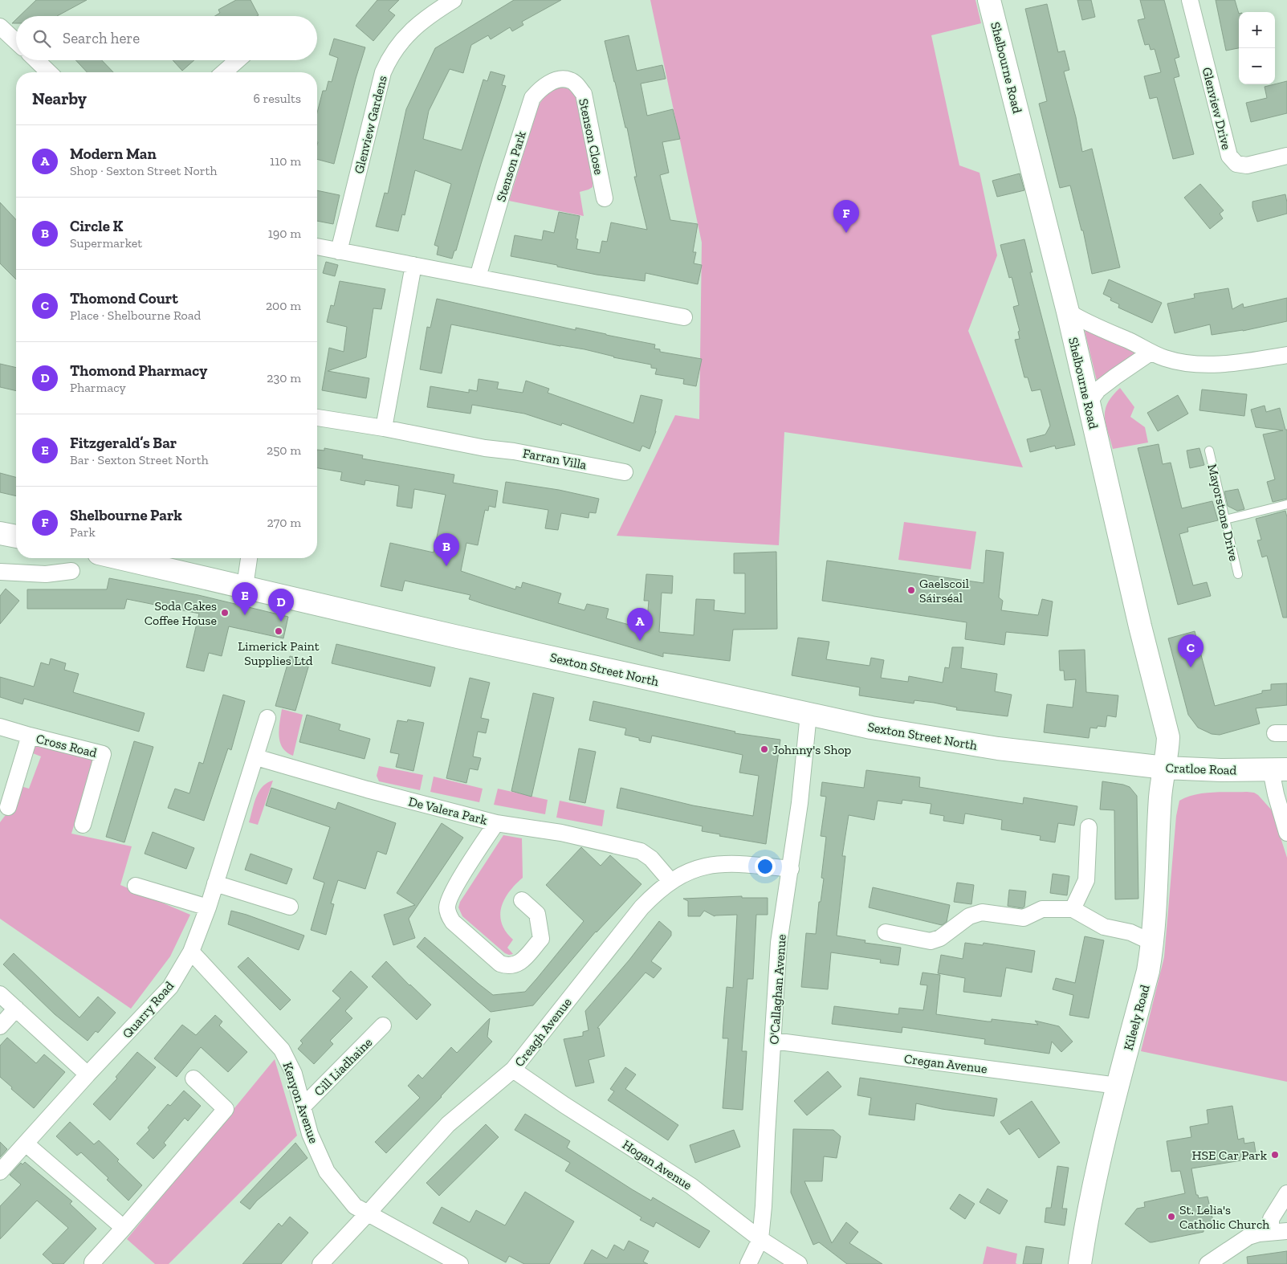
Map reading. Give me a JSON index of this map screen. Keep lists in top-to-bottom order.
{
  "streets": {
    "main road": [
      "Shelbourne Road",
      "Sexton Street North",
      "Cratloe Road",
      "Kileely Road"
    ],
    "street": [
      "Glenview Drive",
      "Glenview Gardens",
      "Stenson Close",
      "Stenson Park",
      "Farran Villa",
      "Cross Road",
      "De Valera Park",
      "O'Callaghan Avenue",
      "Quarry Road",
      "Creagh Avenue",
      "Cregan Avenue",
      "Cill Liadhaine",
      "Kenyon Avenue",
      "Hogan Avenue"
    ],
    "lane": ["Mayorstone Drive"]
  },
  "crossings": [
    ["Shelbourne Road", "Cratloe Road"],
    ["Shelbourne Road", "Kileely Road"],
    ["Stenson Close", "Stenson Park"],
    ["Sexton Street North", "Cratloe Road"],
    ["Sexton Street North", "O'Callaghan Avenue"],
    ["Cratloe Road", "Kileely Road"],
    ["De Valera Park", "Quarry Road"],
    ["De Valera Park", "Creagh Avenue"],
    ["O'Callaghan Avenue", "Creagh Avenue"],
    ["O'Callaghan Avenue", "Cregan Avenue"],
    ["O'Callaghan Avenue", "Hogan Avenue"],
    ["Quarry Road", "Kenyon Avenue"],
    ["Kileely Road", "Cregan Avenue"],
    ["Creagh Avenue", "Kenyon Avenue"],
    ["Creagh Avenue", "Hogan Avenue"],
    ["Cill Liadhaine", "Kenyon Avenue"]
  ],
  "places": [
    "Gaelscoil Sáirséal",
    "Soda Cakes Coffee House",
    "Limerick Paint Supplies Ltd",
    "Johnny's Shop",
    "HSE Car Park",
    "St. Lelia's Catholic Church"
  ],
  "page": {
    "map_buttons": ["+", "−"],
    "search": "Search here",
    "heading": ["Nearby", "6 results"],
    "list": [
      {
        "mark": "A",
        "name": "Modern Man",
        "note": "Shop · Sexton Street North",
        "value": "110 m"
      },
      {
        "mark": "B",
        "name": "Circle K",
        "note": "Supermarket",
        "value": "190 m"
      },
      {
        "mark": "C",
        "name": "Thomond Court",
        "note": "Place · Shelbourne Road",
        "value": "200 m"
      },
      {
        "mark": "D",
        "name": "Thomond Pharmacy",
        "note": "Pharmacy",
        "value": "230 m"
      },
      {
        "mark": "E",
        "name": "Fitzgerald’s Bar",
        "note": "Bar · Sexton Street North",
        "value": "250 m"
      },
      {
        "mark": "F",
        "name": "Shelbourne Park",
        "note": "Park",
        "value": "270 m"
      }
    ],
    "pins": [
      "F",
      "B",
      "E",
      "D",
      "A",
      "C"
    ]
  }
}
